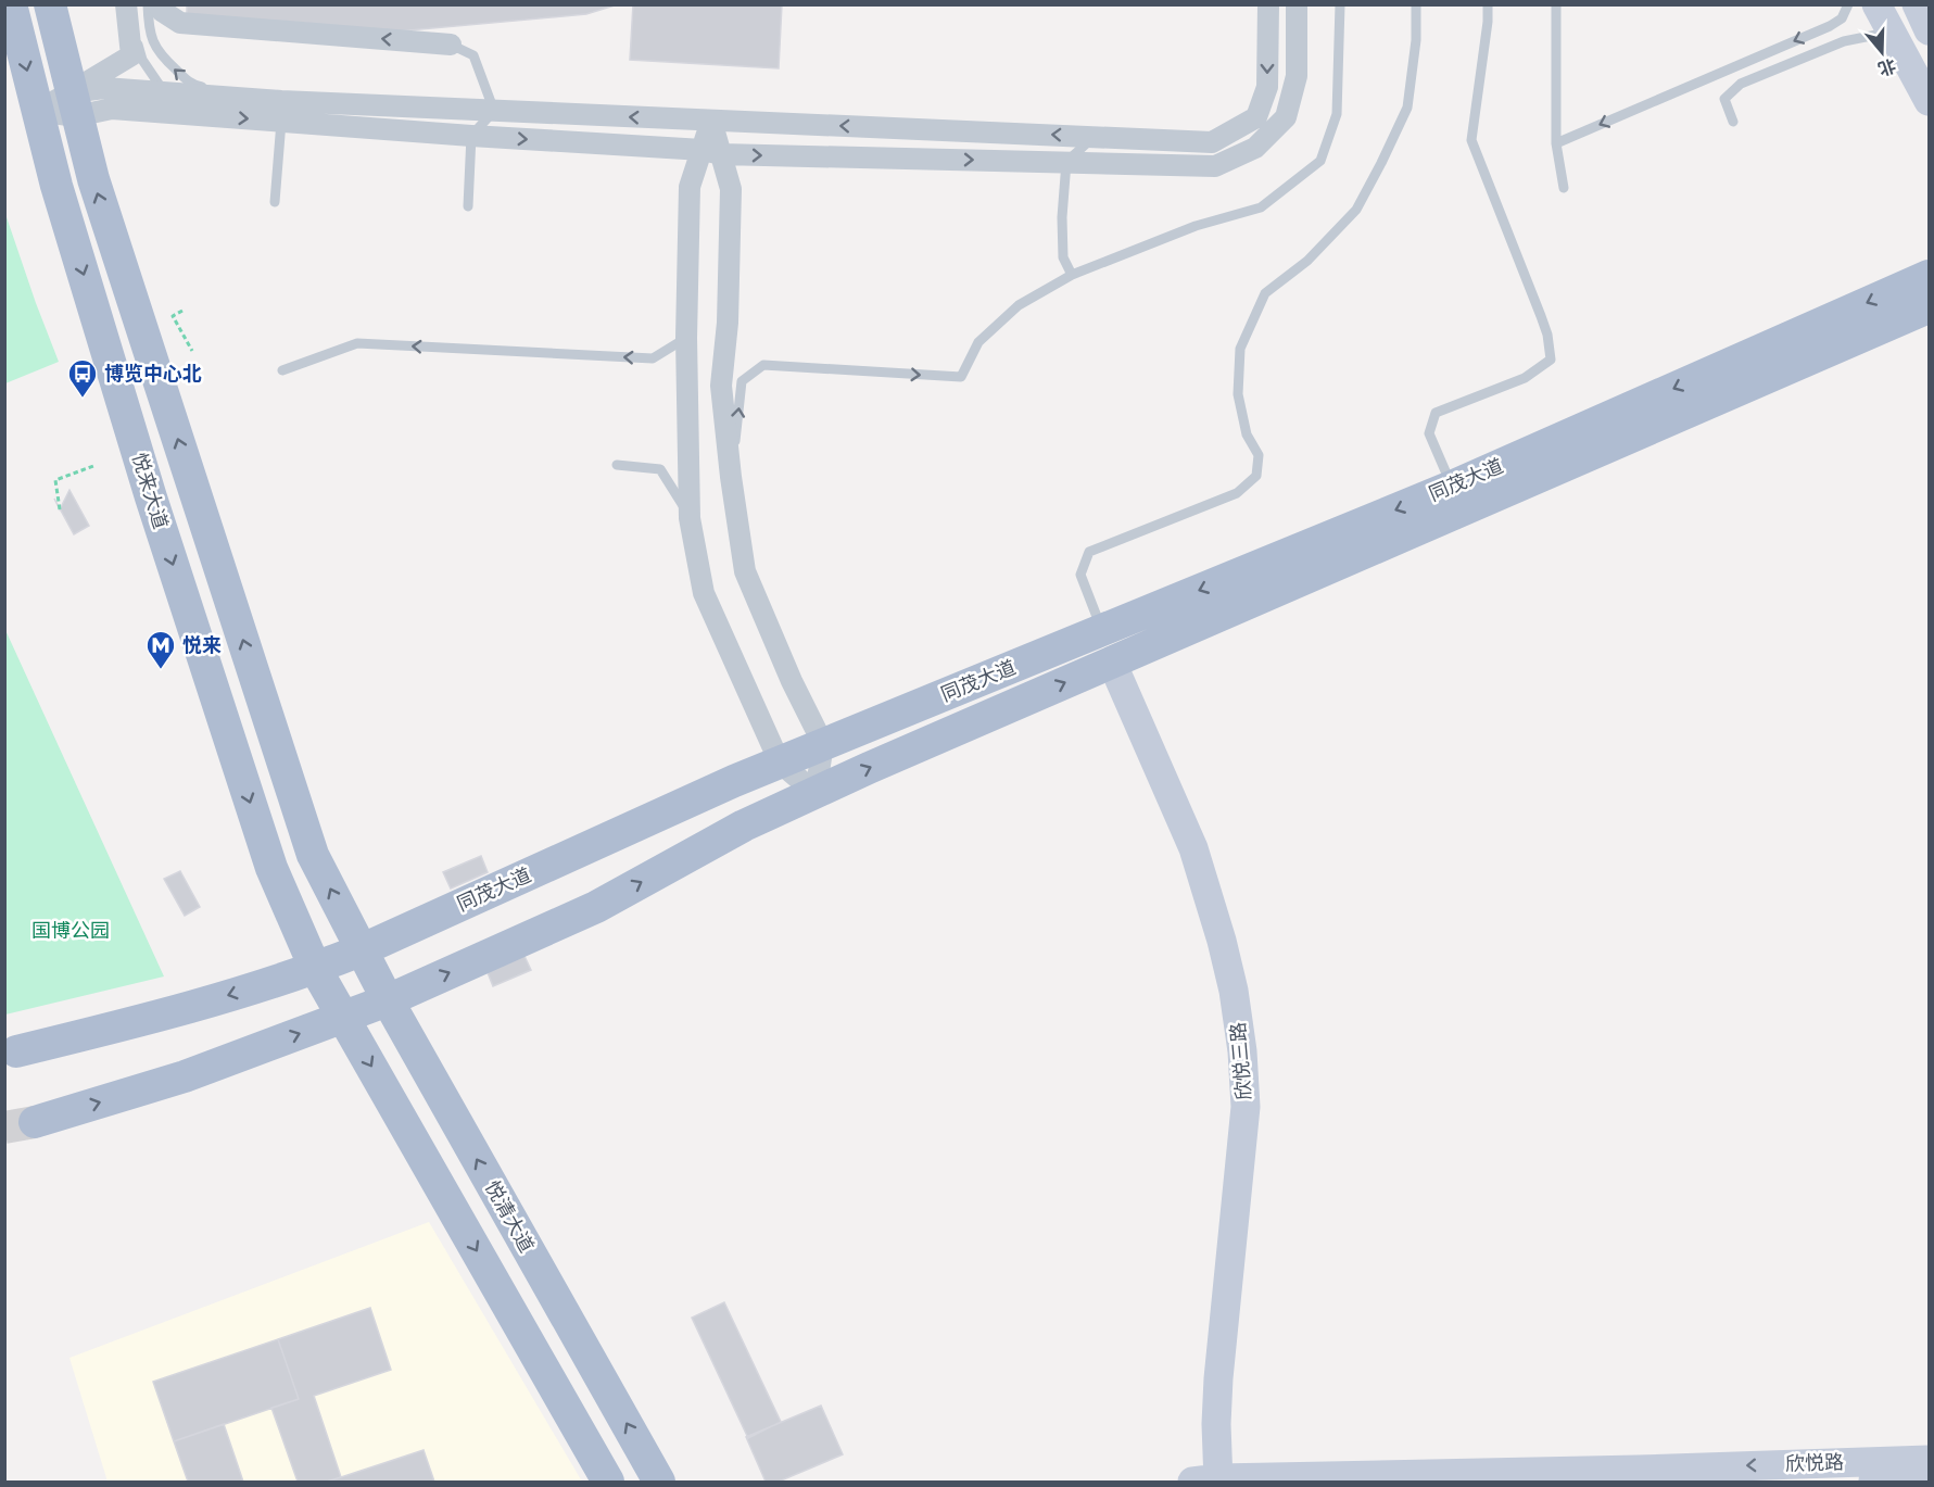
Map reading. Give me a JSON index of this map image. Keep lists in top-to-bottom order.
{
  "streets": {
    "main road": [
      "同茂大道",
      "悦来大道",
      "欣悦三路",
      "悦清大道",
      "欣悦路"
    ]
  },
  "crossings": [
    ["同茂大道", "悦来大道"],
    ["同茂大道", "欣悦三路"],
    ["同茂大道", "悦清大道"],
    ["欣悦三路", "欣悦路"]
  ],
  "one_way": ["欣悦路"],
  "parks": ["国博公园"],
  "places": {
    "bus stop": ["博览中心北"],
    "metro station": ["悦来"]
  },
  "north": "bottom"
}
